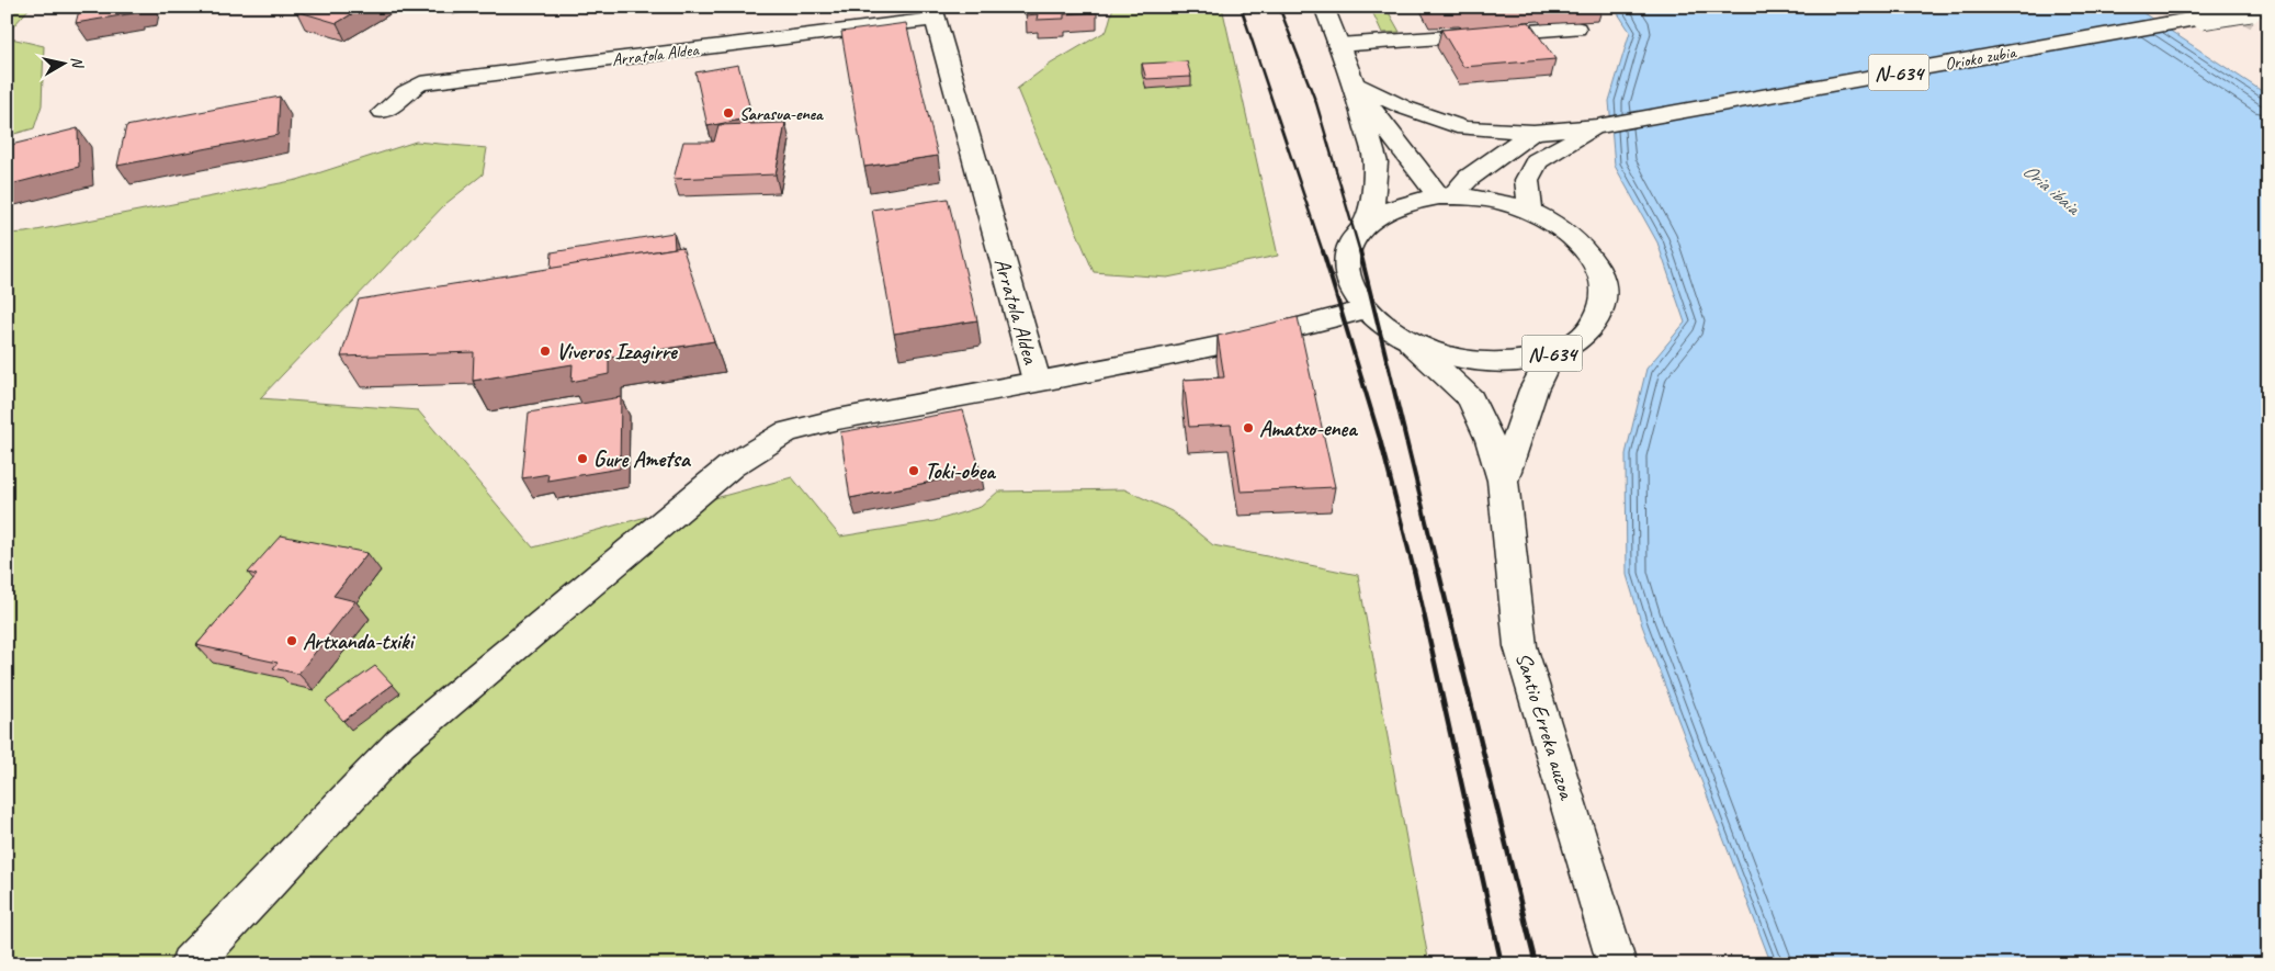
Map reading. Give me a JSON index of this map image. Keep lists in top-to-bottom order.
{
  "streets": {
    "main road": [
      "Arratola Aldea",
      "Orioko zubia",
      "N-634",
      "Santio Erreka auzoa"
    ]
  },
  "crossings": [
    ["Orioko zubia", "N-634"],
    ["N-634", "Santio Erreka auzoa"]
  ],
  "water": ["Oria ibaia"],
  "places": [
    "Sarasua-enea",
    "Viveros Izagirre",
    "Amatxo-enea",
    "Gure Ametsa",
    "Toki-obea",
    "Artxanda-txiki"
  ],
  "north": "right"
}
